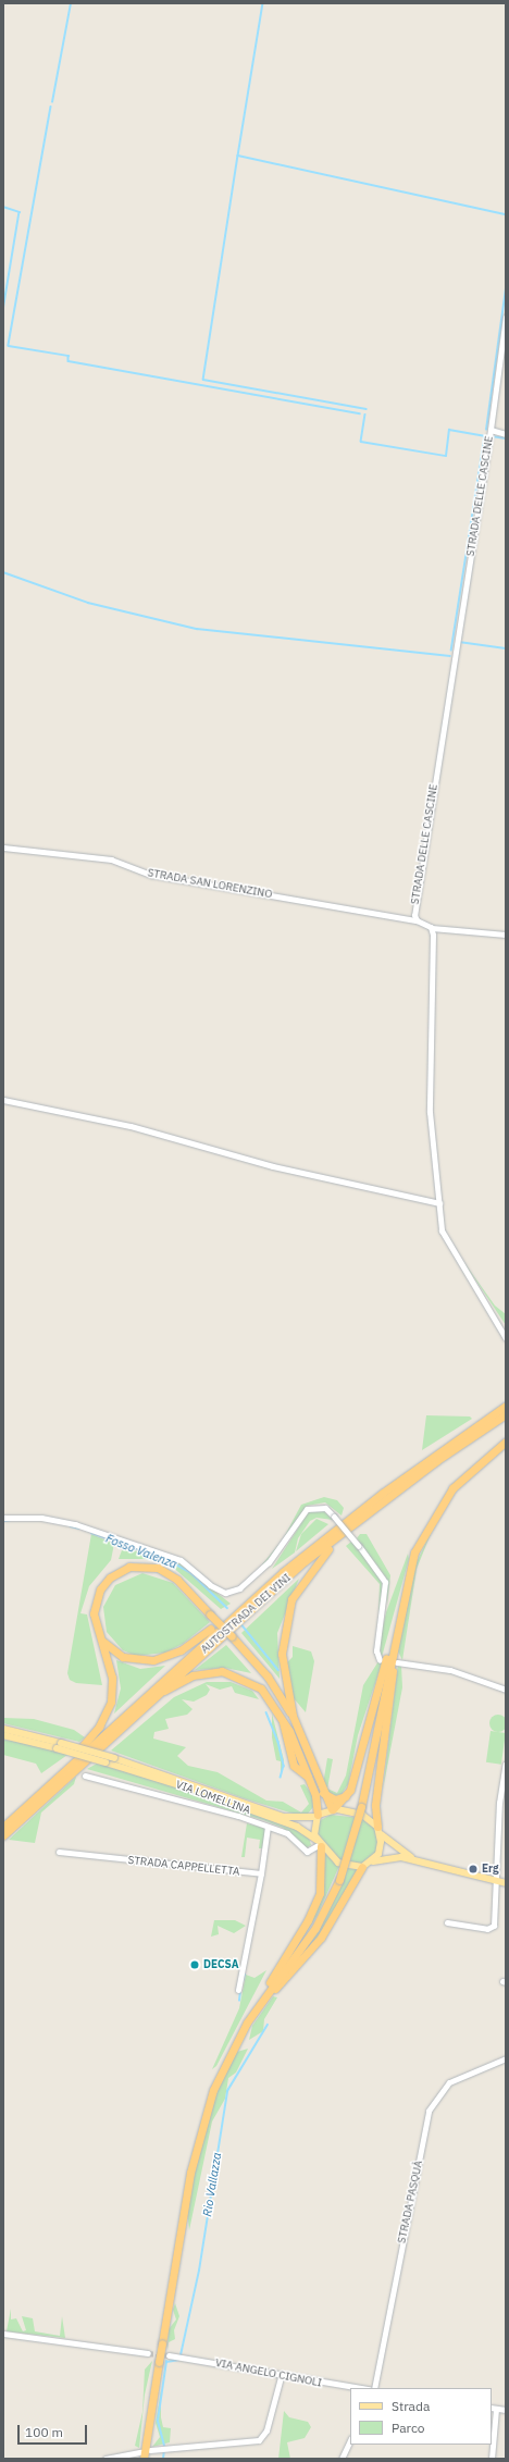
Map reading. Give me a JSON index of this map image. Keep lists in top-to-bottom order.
{
  "streets": {
    "highway": ["AUTOSTRADA DEI VINI"],
    "main road": ["VIA LOMELLINA"],
    "street": [
      "STRADA DELLE CASCINE",
      "STRADA SAN LORENZINO",
      "STRADA CAPPELLETTA",
      "STRADA PASQUÀ",
      "VIA ANGELO CIGNOLI"
    ]
  },
  "crossings": [
    ["STRADA DELLE CASCINE", "STRADA SAN LORENZINO"]
  ],
  "water": ["Fosso Valenza", "Rio Vallazza"],
  "places": ["Erg", "DECSA"],
  "legend": ["Strada", "Parco"],
  "scale_bar": "100 m"
}
